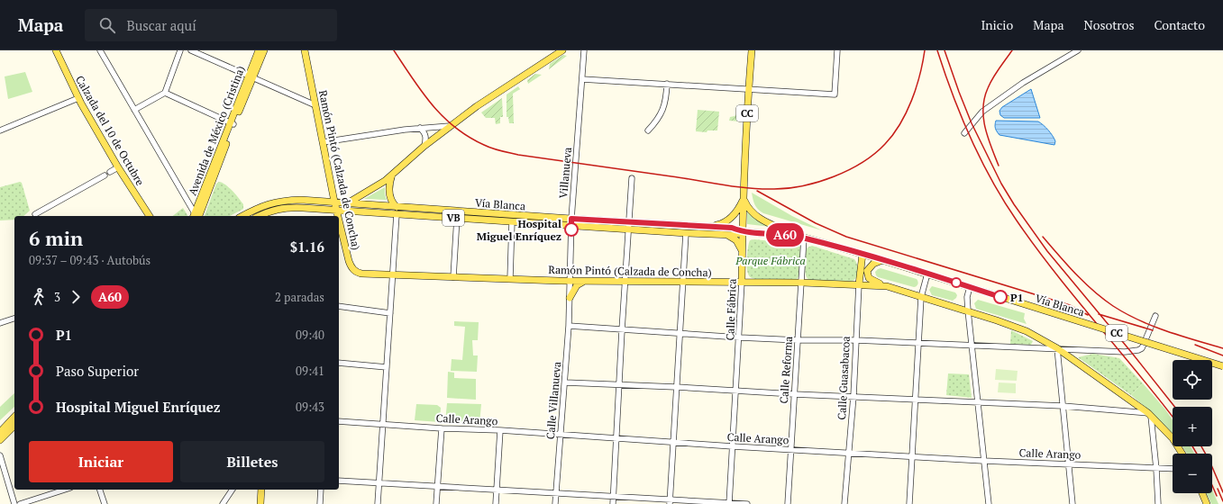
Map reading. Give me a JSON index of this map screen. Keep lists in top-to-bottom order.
{
  "streets": {
    "main road": [
      "CC",
      "Calzada del 10 de Octubre",
      "Avenida de México (Cristina)",
      "Ramón Pintó (Calzada de Concha)",
      "Vía Blanca",
      "VB",
      "Calle Fábrica",
      "Calle Guasabacoa"
    ],
    "street": [
      "Villanueva",
      "Calle Reforma",
      "Calle Villanueva",
      "Calle Arango"
    ]
  },
  "crossings": [
    ["Ramón Pintó (Calzada de Concha)", "Villanueva"],
    ["Ramón Pintó (Calzada de Concha)", "Vía Blanca"],
    ["Ramón Pintó (Calzada de Concha)", "Calle Fábrica"],
    ["Ramón Pintó (Calzada de Concha)", "Calle Reforma"],
    ["Ramón Pintó (Calzada de Concha)", "Calle Guasabacoa"],
    ["Villanueva", "Vía Blanca"],
    ["Villanueva", "Calle Villanueva"],
    ["Vía Blanca", "Calle Fábrica"],
    ["Vía Blanca", "Calle Reforma"],
    ["Vía Blanca", "Calle Guasabacoa"],
    ["Calle Fábrica", "Calle Arango"],
    ["Calle Reforma", "Calle Arango"],
    ["Calle Guasabacoa", "Calle Arango"],
    ["Calle Villanueva", "Calle Arango"]
  ],
  "parks": ["Parque Fábrica"],
  "places": ["Hospital Miguel Enríquez", "P1"],
  "lines": ["bus line A60"],
  "page": {
    "header": "Mapa",
    "search": "Buscar aquí",
    "nav": [
      "Inicio",
      "Mapa",
      "Nosotros",
      "Contacto"
    ],
    "on_map": "A60",
    "heading": ["6 min", "09:37 – 09:43 · Autobús", "$1.16"],
    "legs": ["3", "A60", "2 paradas"],
    "list": [
      {
        "name": "P1",
        "value": "09:40"
      },
      {
        "name": "Paso Superior",
        "value": "09:41"
      },
      {
        "name": "Hospital Miguel Enríquez",
        "value": "09:43"
      }
    ],
    "map_buttons": ["+", "−"],
    "buttons": ["Iniciar", "Billetes"]
  }
}
